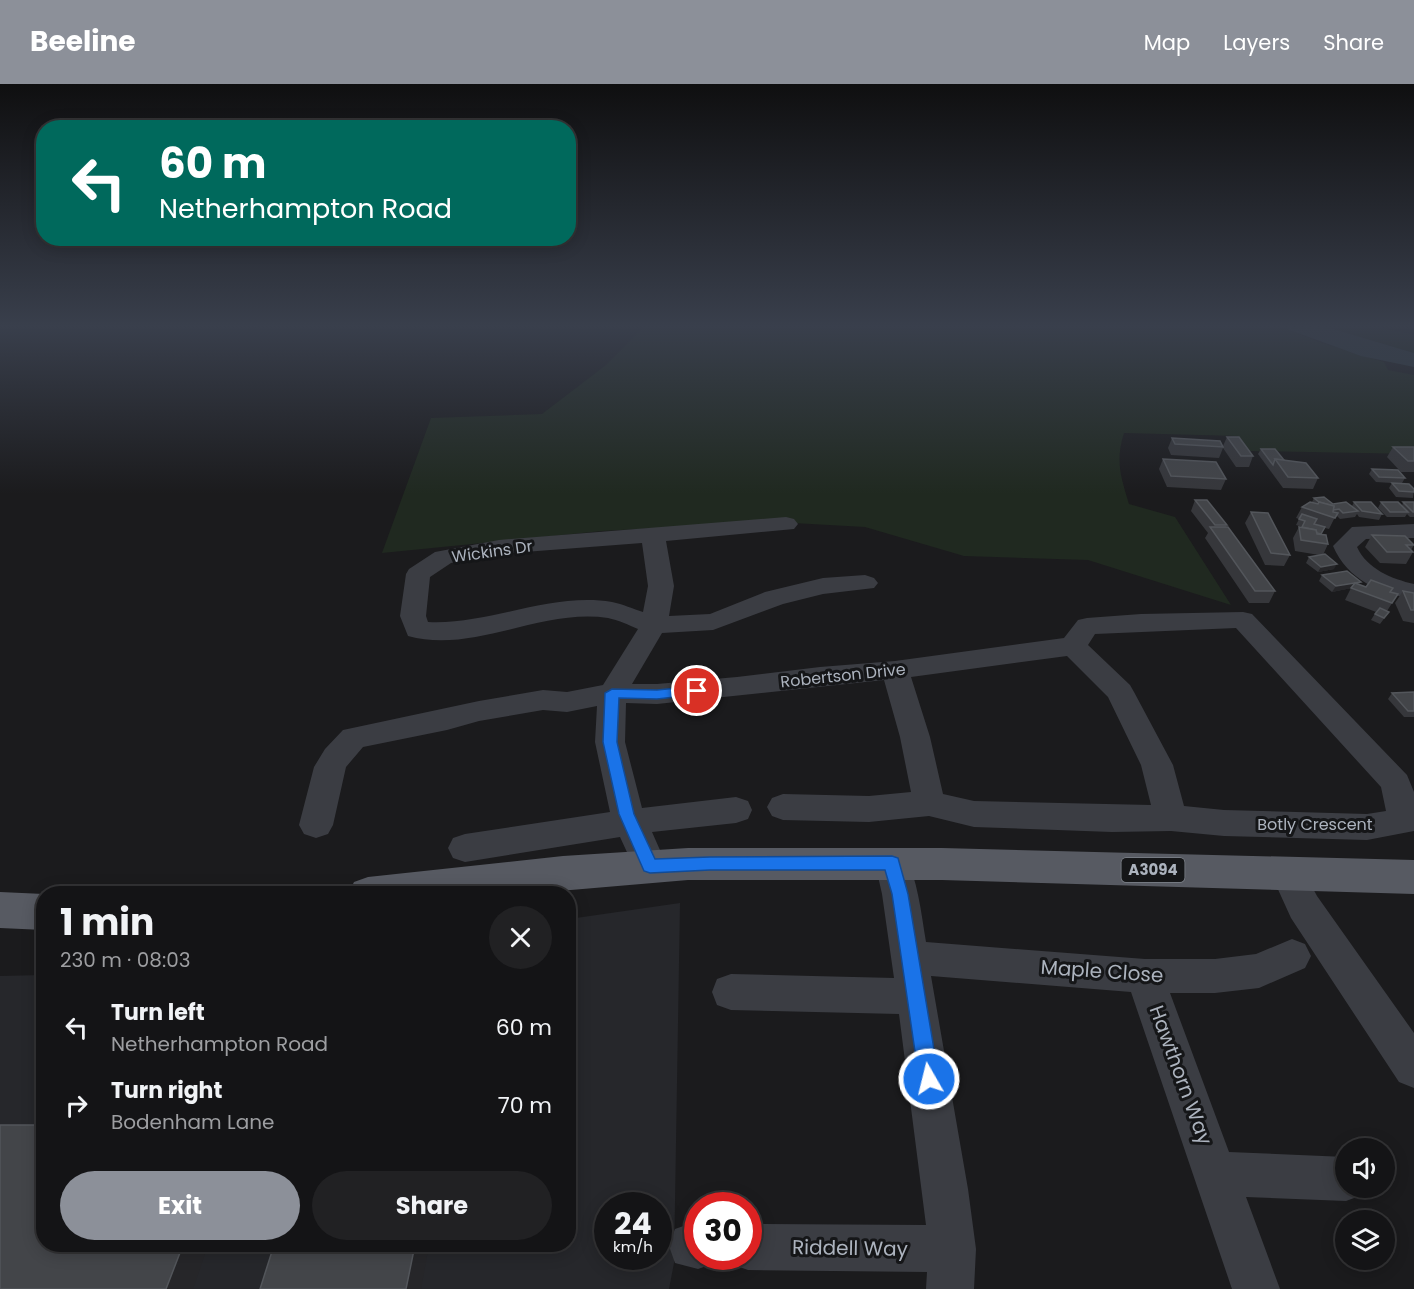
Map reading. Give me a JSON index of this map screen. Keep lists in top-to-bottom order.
{
  "streets": {
    "main road": ["A3094"],
    "street": [
      "Wickins Dr",
      "Robertson Drive",
      "Botly Crescent",
      "Maple Close",
      "Hawthorn Way",
      "Riddell Way"
    ]
  },
  "crossings": [
    ["Robertson Drive", "Botly Crescent"],
    ["A3094", "Riddell Way"],
    ["Maple Close", "Hawthorn Way"],
    ["Maple Close", "Riddell Way"]
  ],
  "page": {
    "header": "Beeline",
    "nav": ["Map", "Layers", "Share"],
    "turn": ["60 m", "Netherhampton Road"],
    "heading": ["1 min", "230 m · 08:03"],
    "list": [
      {
        "name": "Turn left",
        "note": "Netherhampton Road",
        "value": "60 m"
      },
      {
        "name": "Turn right",
        "note": "Bodenham Lane",
        "value": "70 m"
      }
    ],
    "buttons": ["Exit", "Share"],
    "speed": "24 km/h",
    "limit": "30"
  }
}
